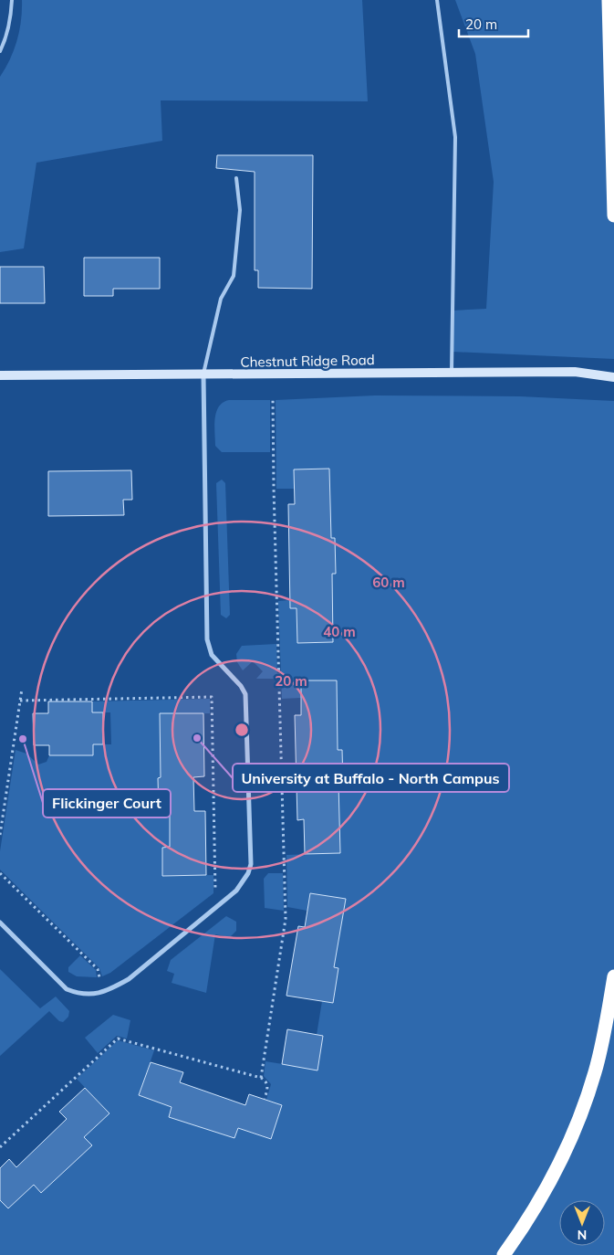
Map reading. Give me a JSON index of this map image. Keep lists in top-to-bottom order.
{
  "streets": {
    "street": ["Chestnut Ridge Road"]
  },
  "places": ["University at Buffalo - North Campus", "Flickinger Court"],
  "scale_bar": "20 m",
  "north": "bottom",
  "rings": ["60 m", "40 m", "20 m"]
}
